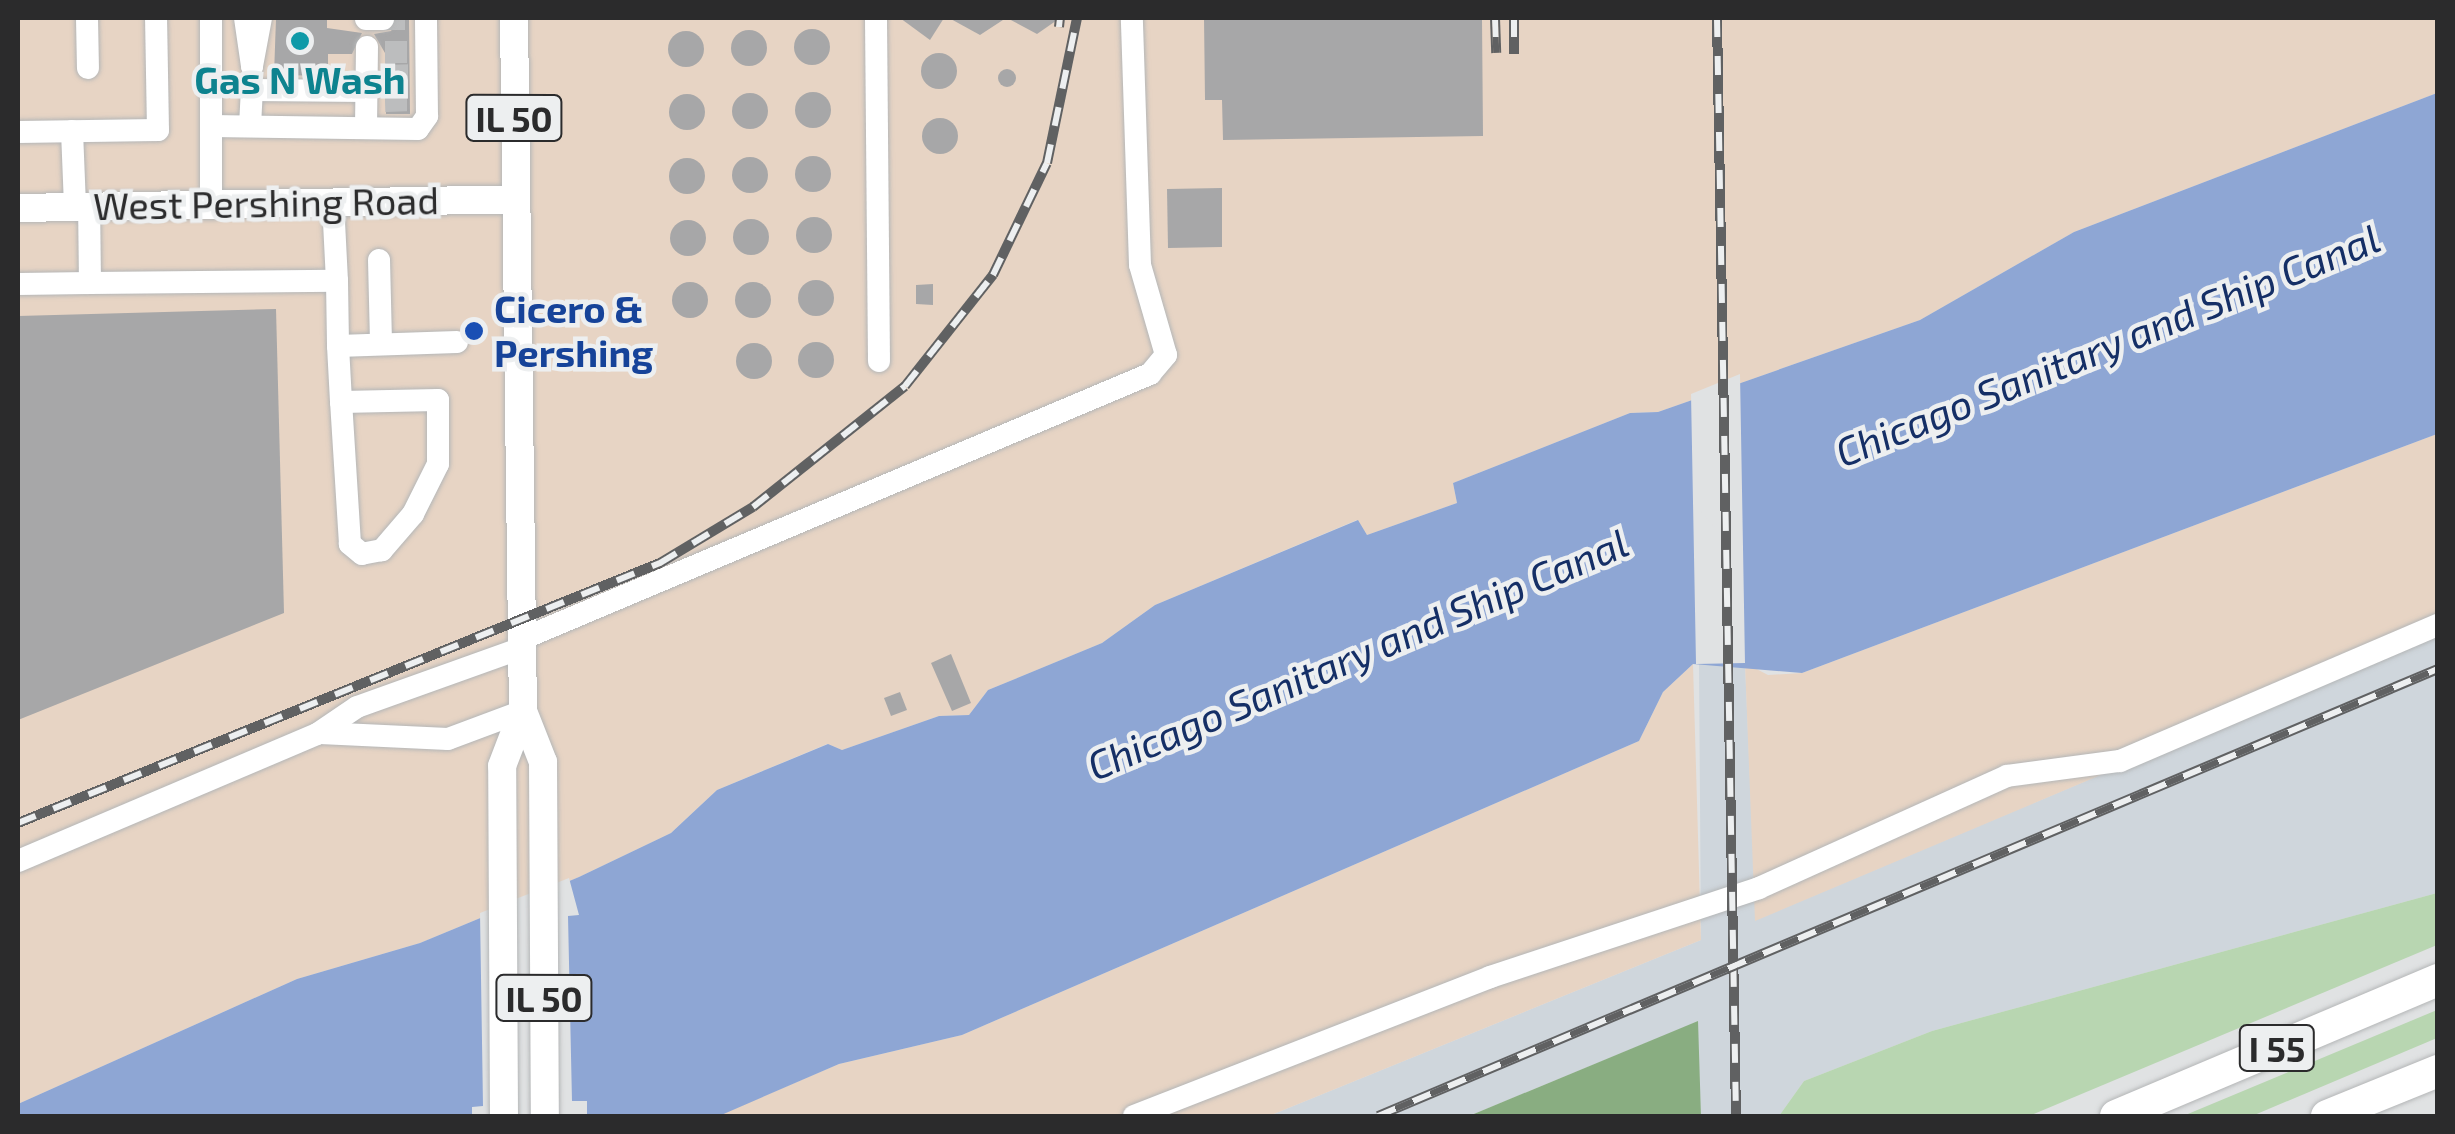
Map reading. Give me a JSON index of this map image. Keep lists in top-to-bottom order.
{
  "streets": {
    "highway": ["I 55"],
    "main road": ["IL 50", "West Pershing Road"]
  },
  "crossings": [
    ["IL 50", "West Pershing Road"]
  ],
  "water": ["Chicago Sanitary and Ship Canal"],
  "places": ["Gas N Wash", "Cicero & Pershing"]
}
